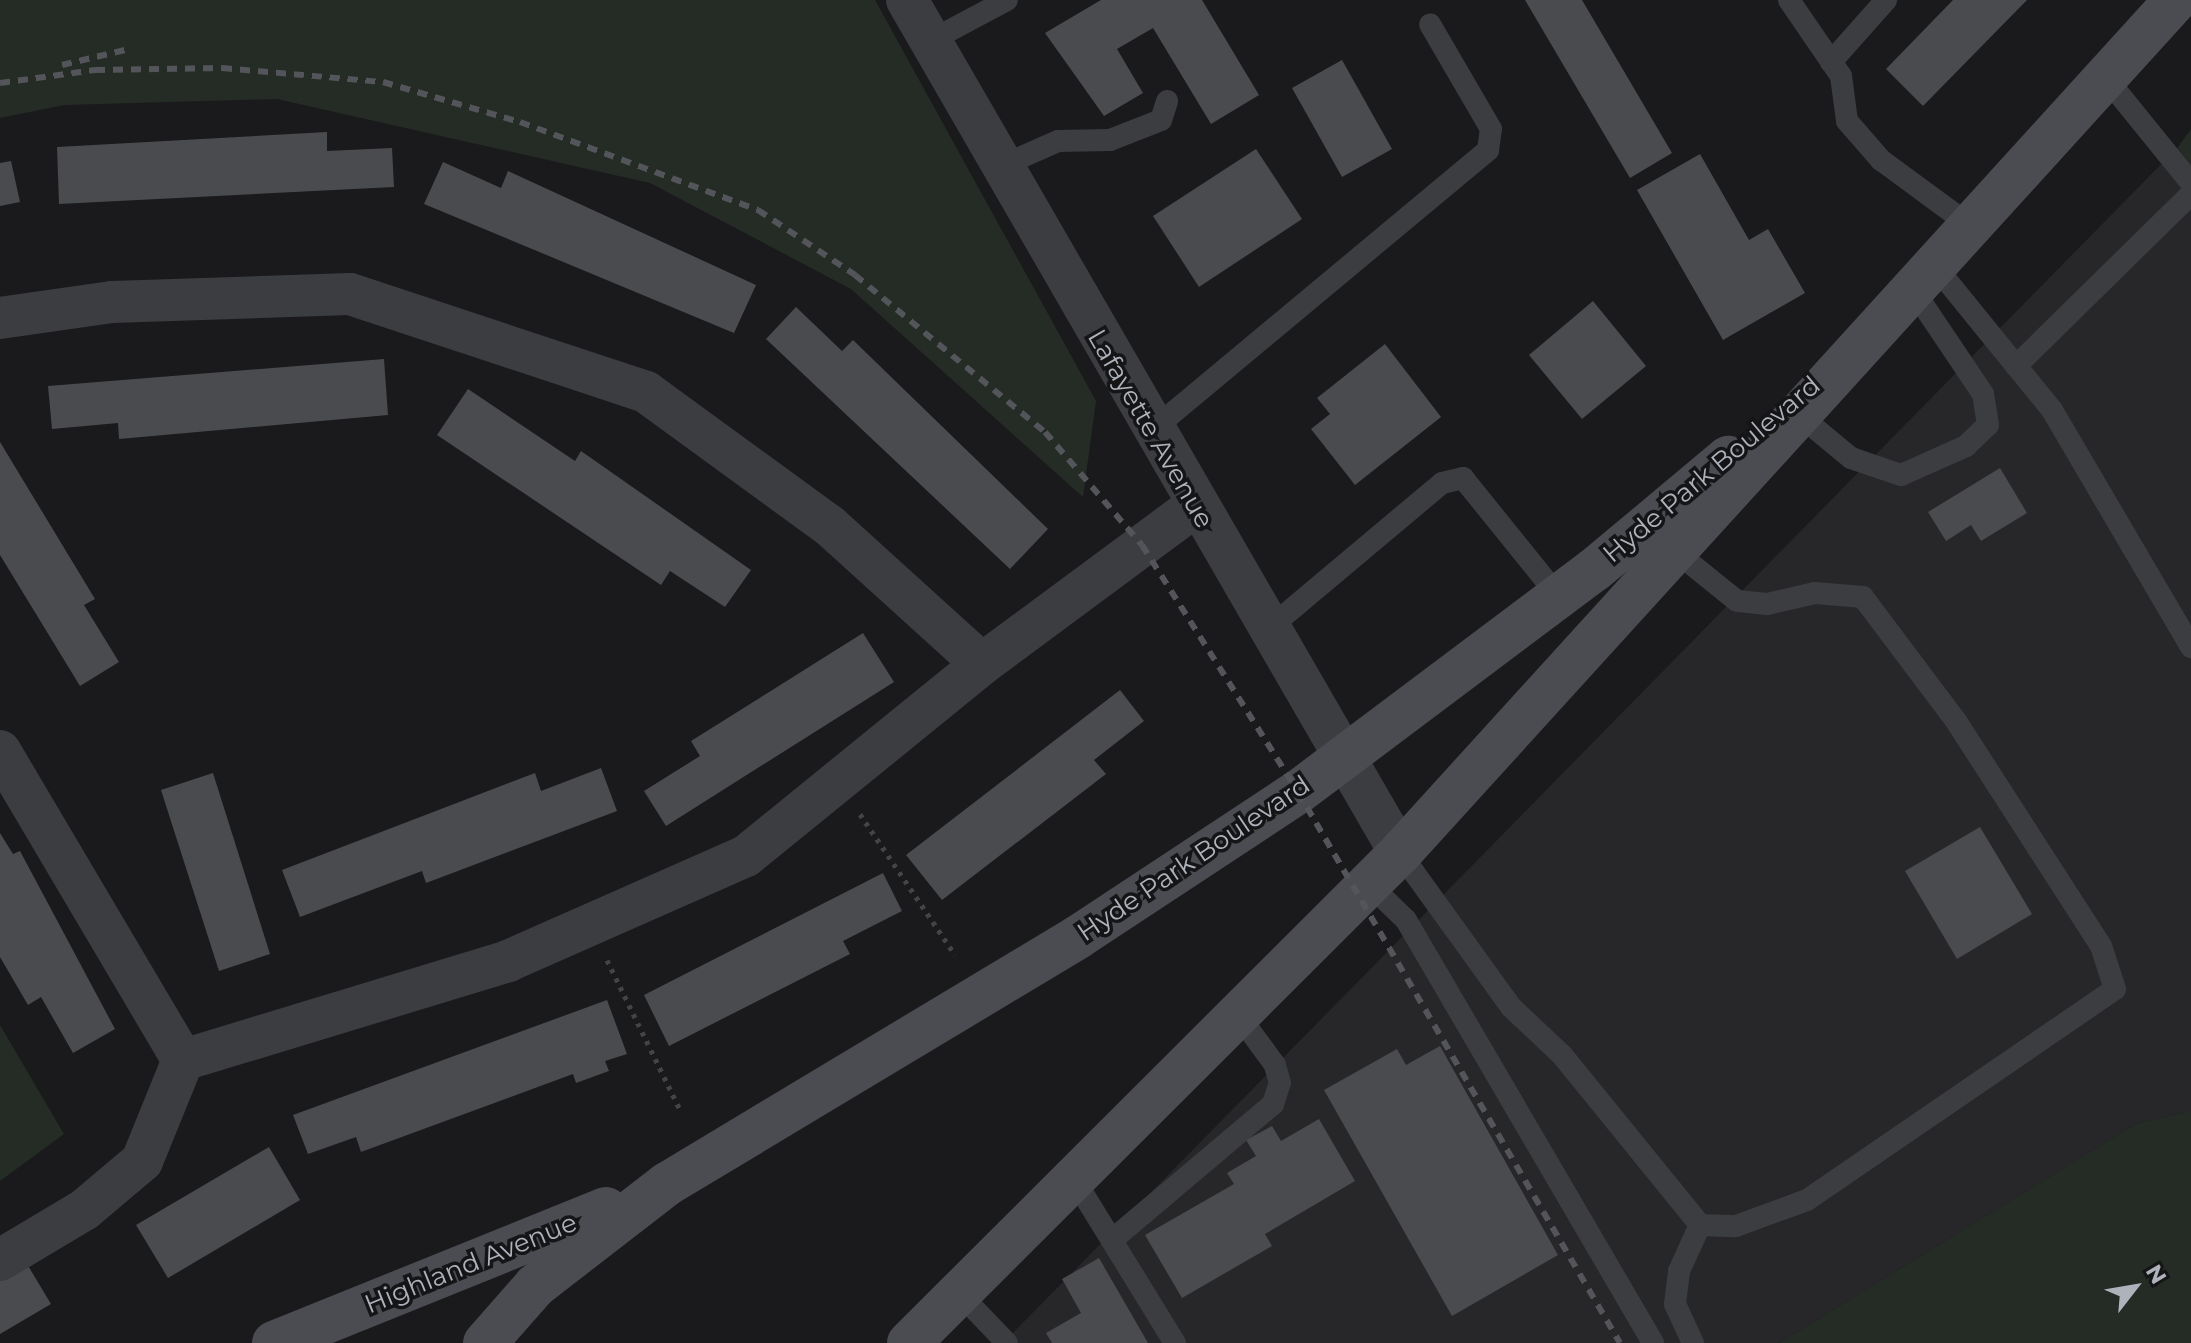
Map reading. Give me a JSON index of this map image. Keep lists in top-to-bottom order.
{
  "streets": {
    "main road": ["Hyde Park Boulevard", "Highland Avenue"],
    "street": ["Lafayette Avenue"]
  },
  "crossings": [
    ["Lafayette Avenue", "Hyde Park Boulevard"],
    ["Hyde Park Boulevard", "Highland Avenue"]
  ],
  "north": "top right"
}
